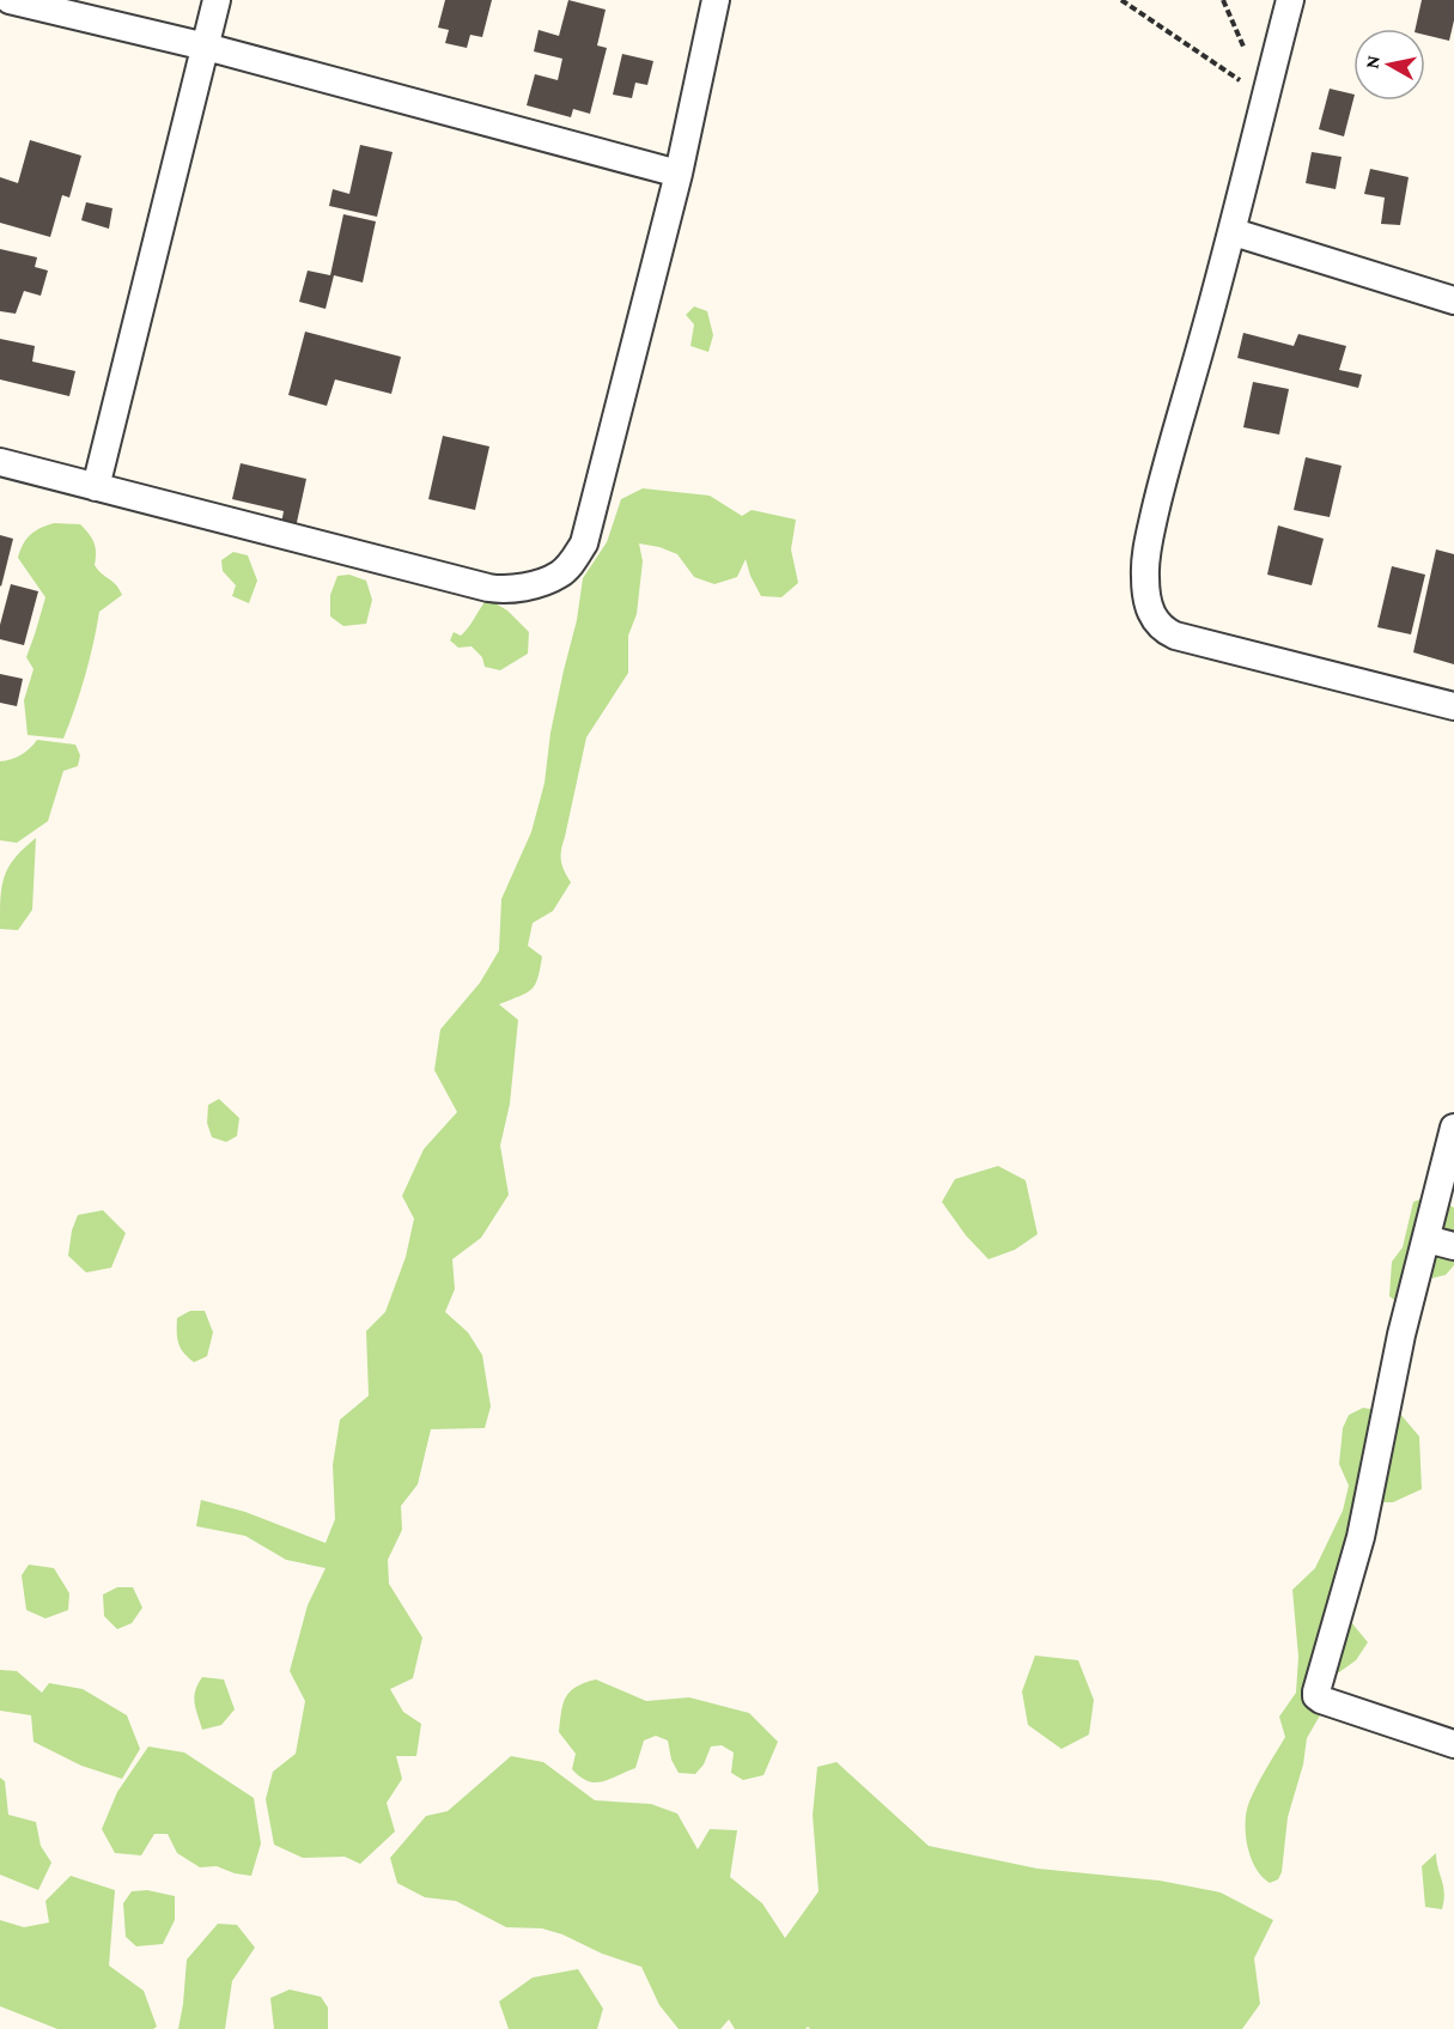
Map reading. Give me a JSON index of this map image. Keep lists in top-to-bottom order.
{
  "north": "left"
}
